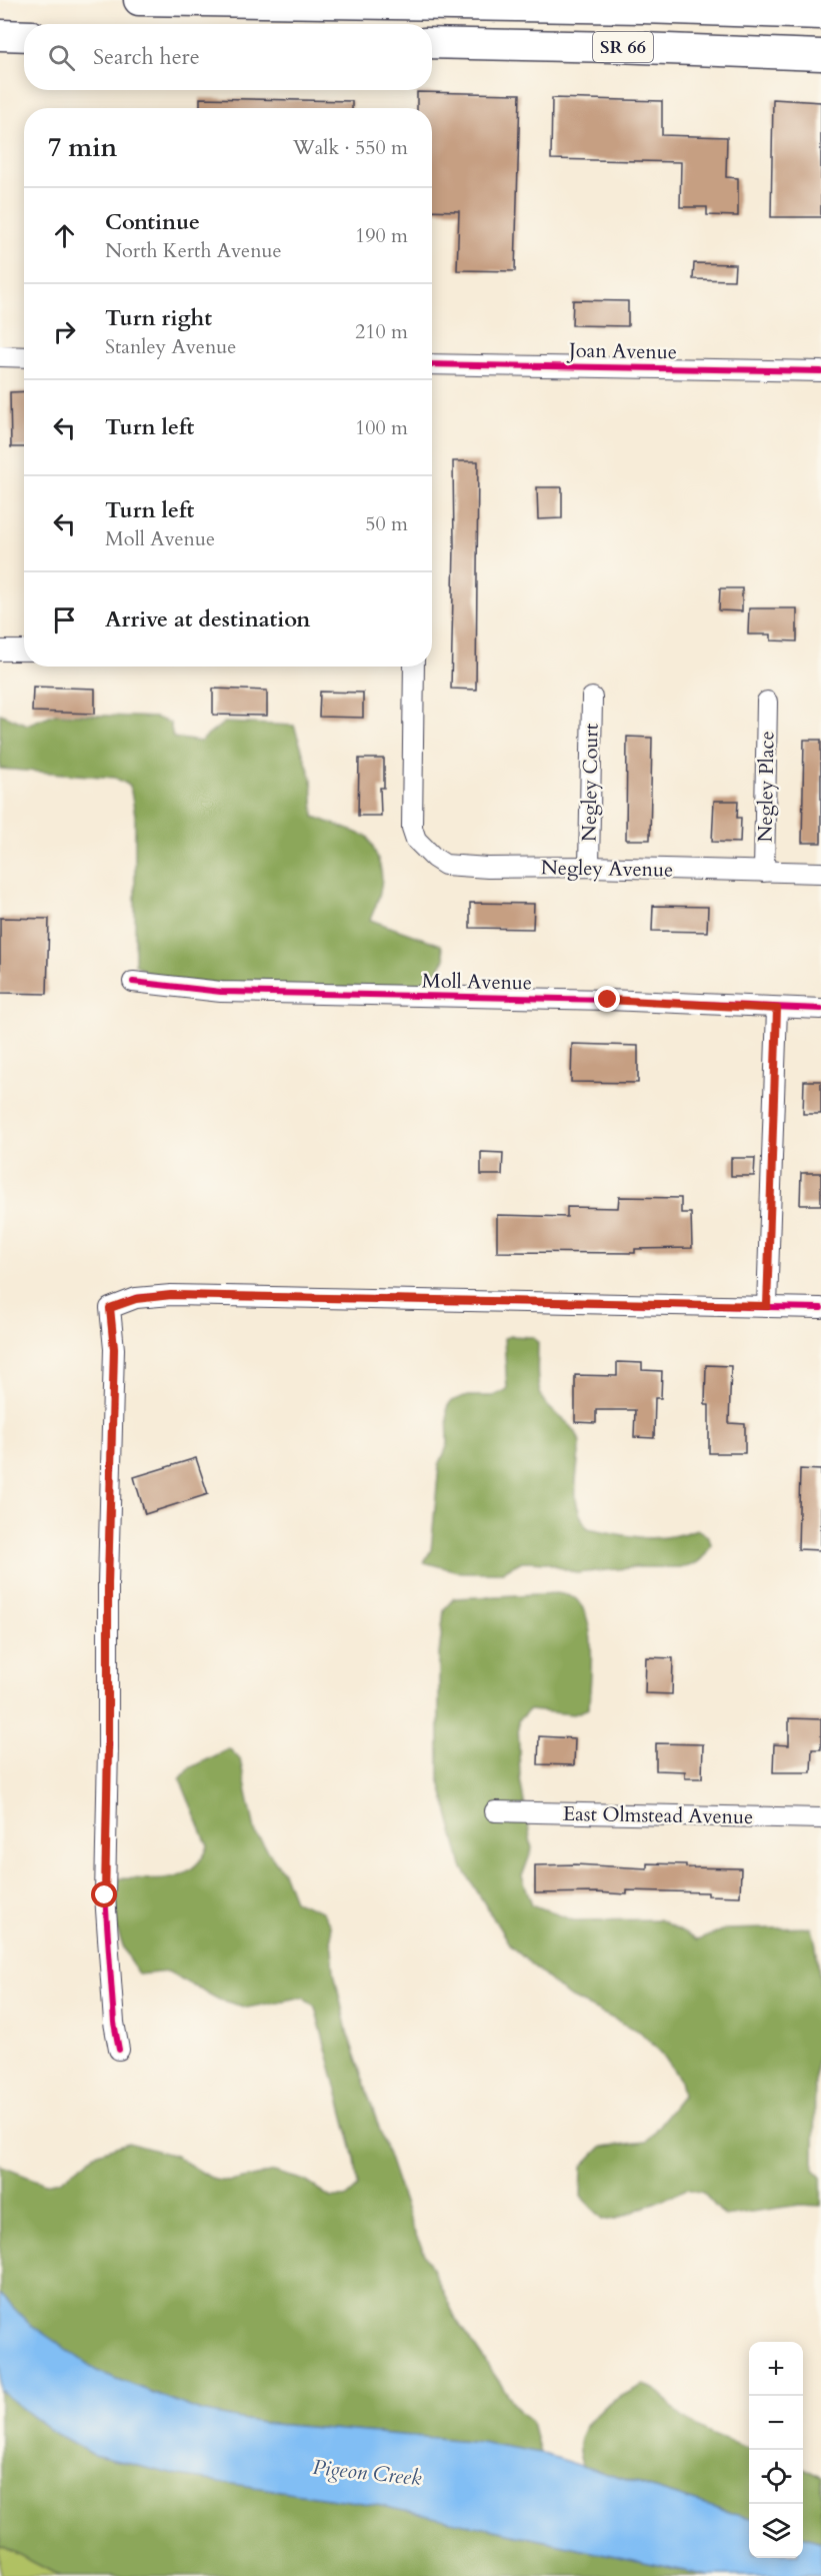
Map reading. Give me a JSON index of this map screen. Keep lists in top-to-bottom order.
{
  "streets": {
    "main road": ["SR 66"],
    "street": [
      "Joan Avenue",
      "Negley Court",
      "Negley Place",
      "Negley Avenue",
      "Moll Avenue",
      "East Olmstead Avenue"
    ]
  },
  "crossings": [
    ["Negley Court", "Negley Avenue"],
    ["Negley Place", "Negley Avenue"]
  ],
  "water": ["Pigeon Creek"],
  "page": {
    "search": "Search here",
    "heading": ["7 min", "Walk · 550 m"],
    "list": [
      ["Continue", "North Kerth Avenue", "190 m"],
      ["Turn right", "Stanley Avenue", "210 m"],
      ["Turn left", "100 m"],
      ["Turn left", "Moll Avenue", "50 m"],
      "Arrive at destination"
    ],
    "map_buttons": ["+", "−"]
  }
}
